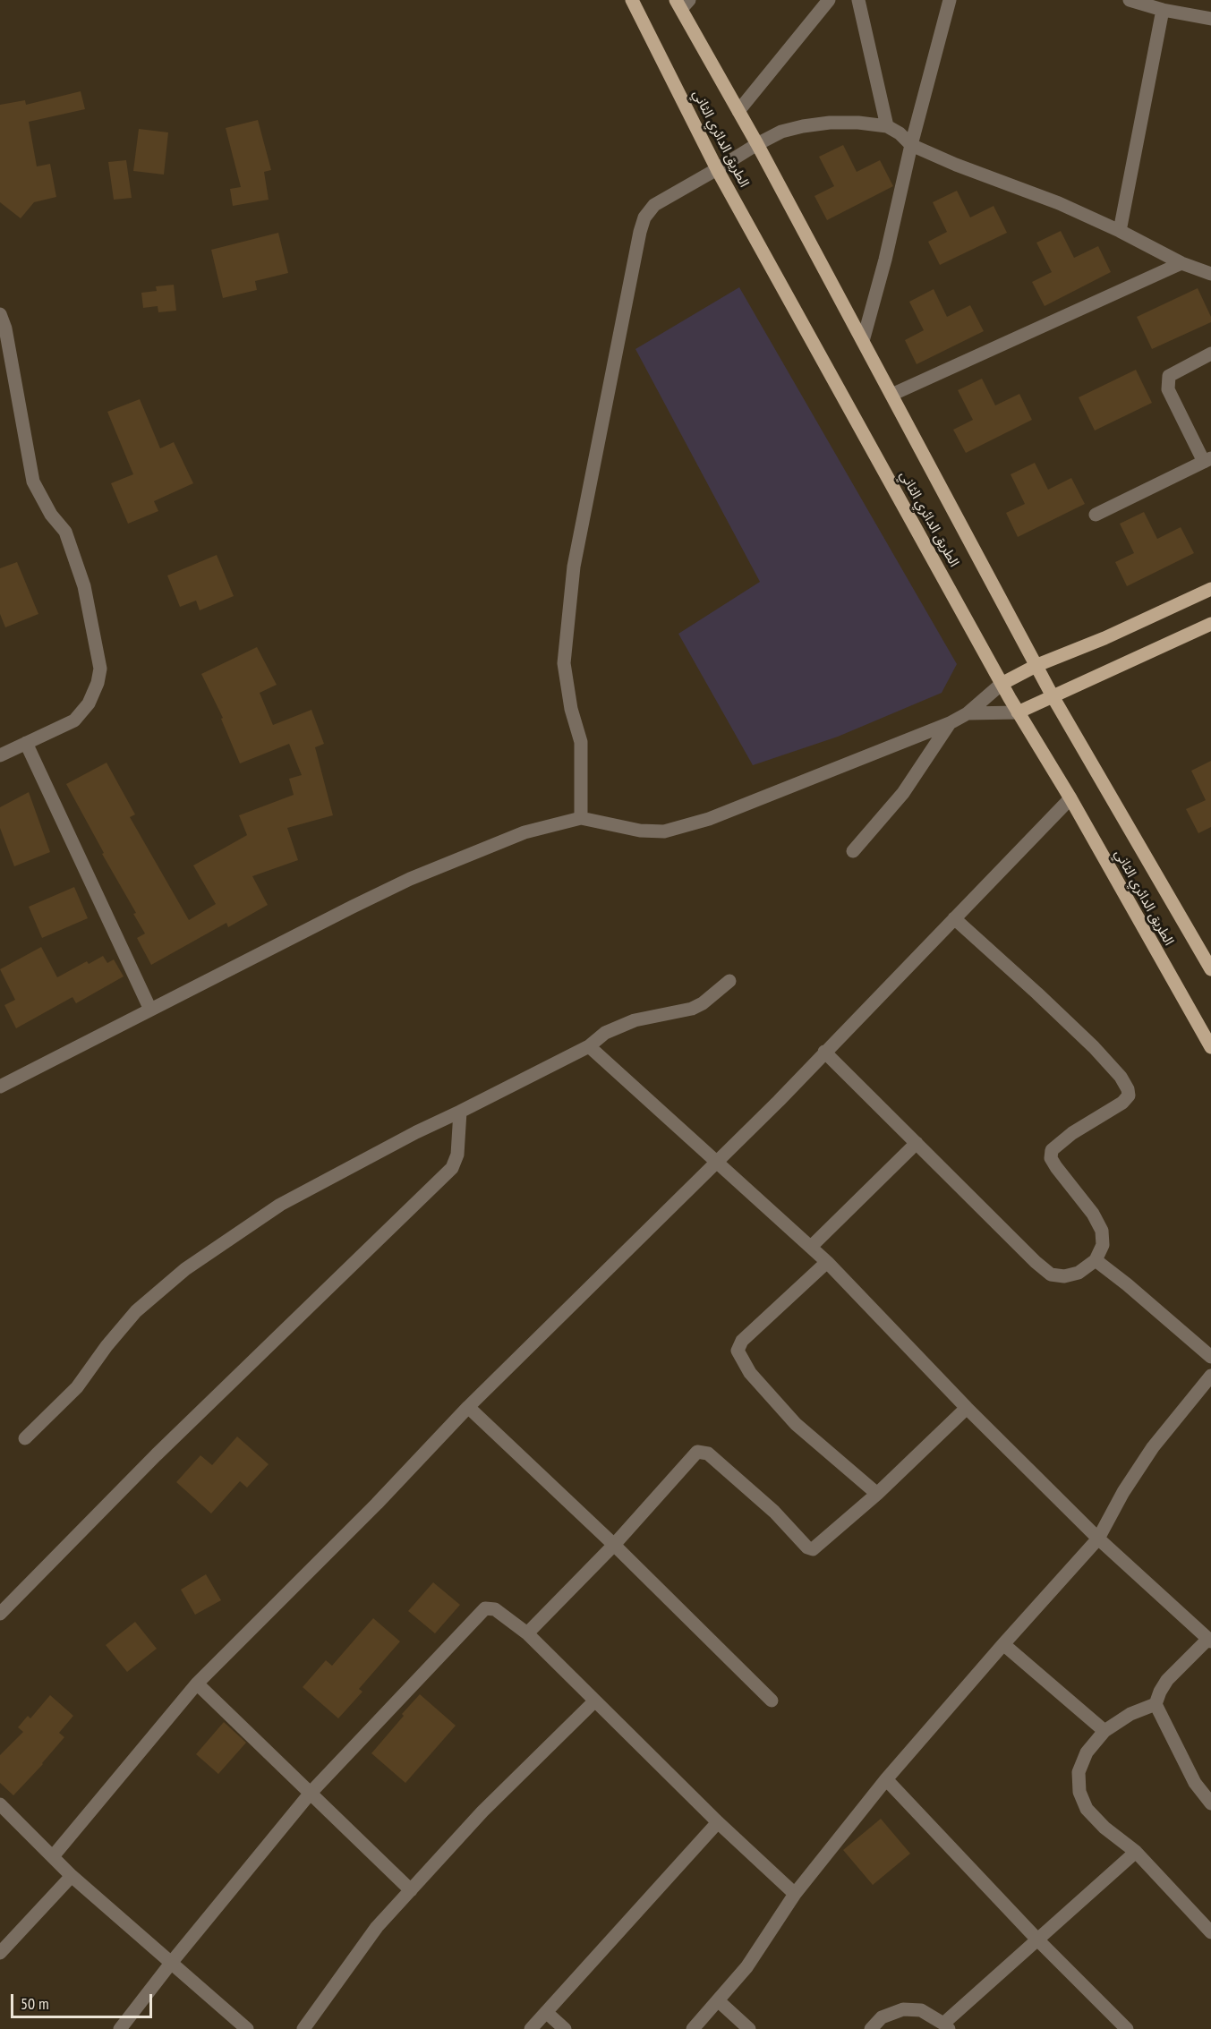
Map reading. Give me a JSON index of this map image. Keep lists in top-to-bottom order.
{
  "streets": {
    "main road": ["الطريق الدائري الثاني"]
  },
  "scale_bar": "50 m"
}
